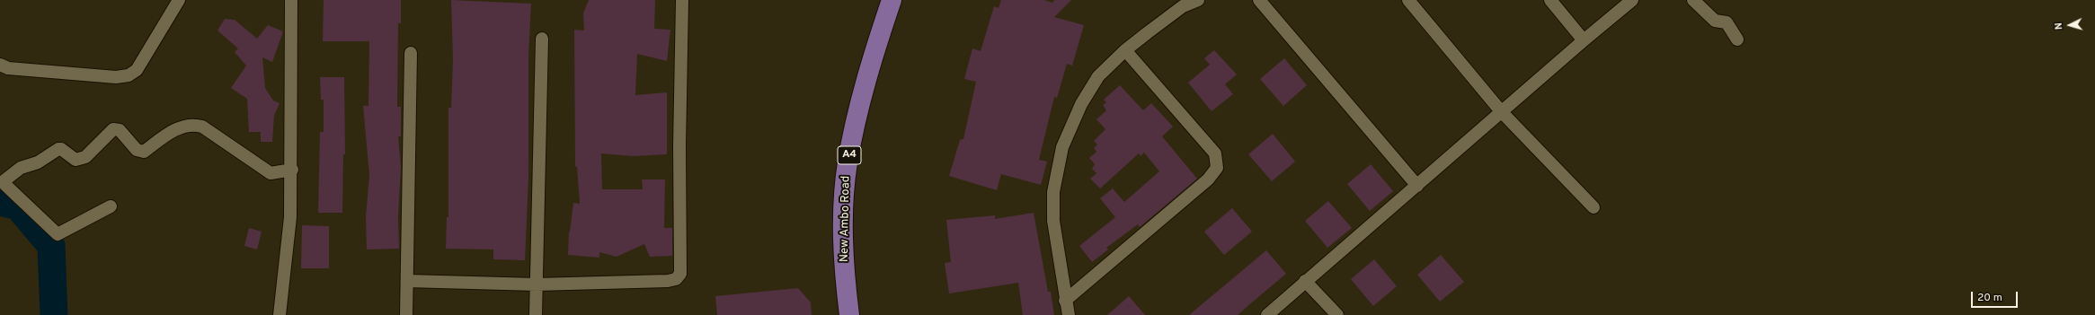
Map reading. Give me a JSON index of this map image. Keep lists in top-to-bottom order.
{
  "streets": {
    "main road": ["A4", "New Ambo Road"]
  },
  "scale_bar": "20 m",
  "north": "left"
}
